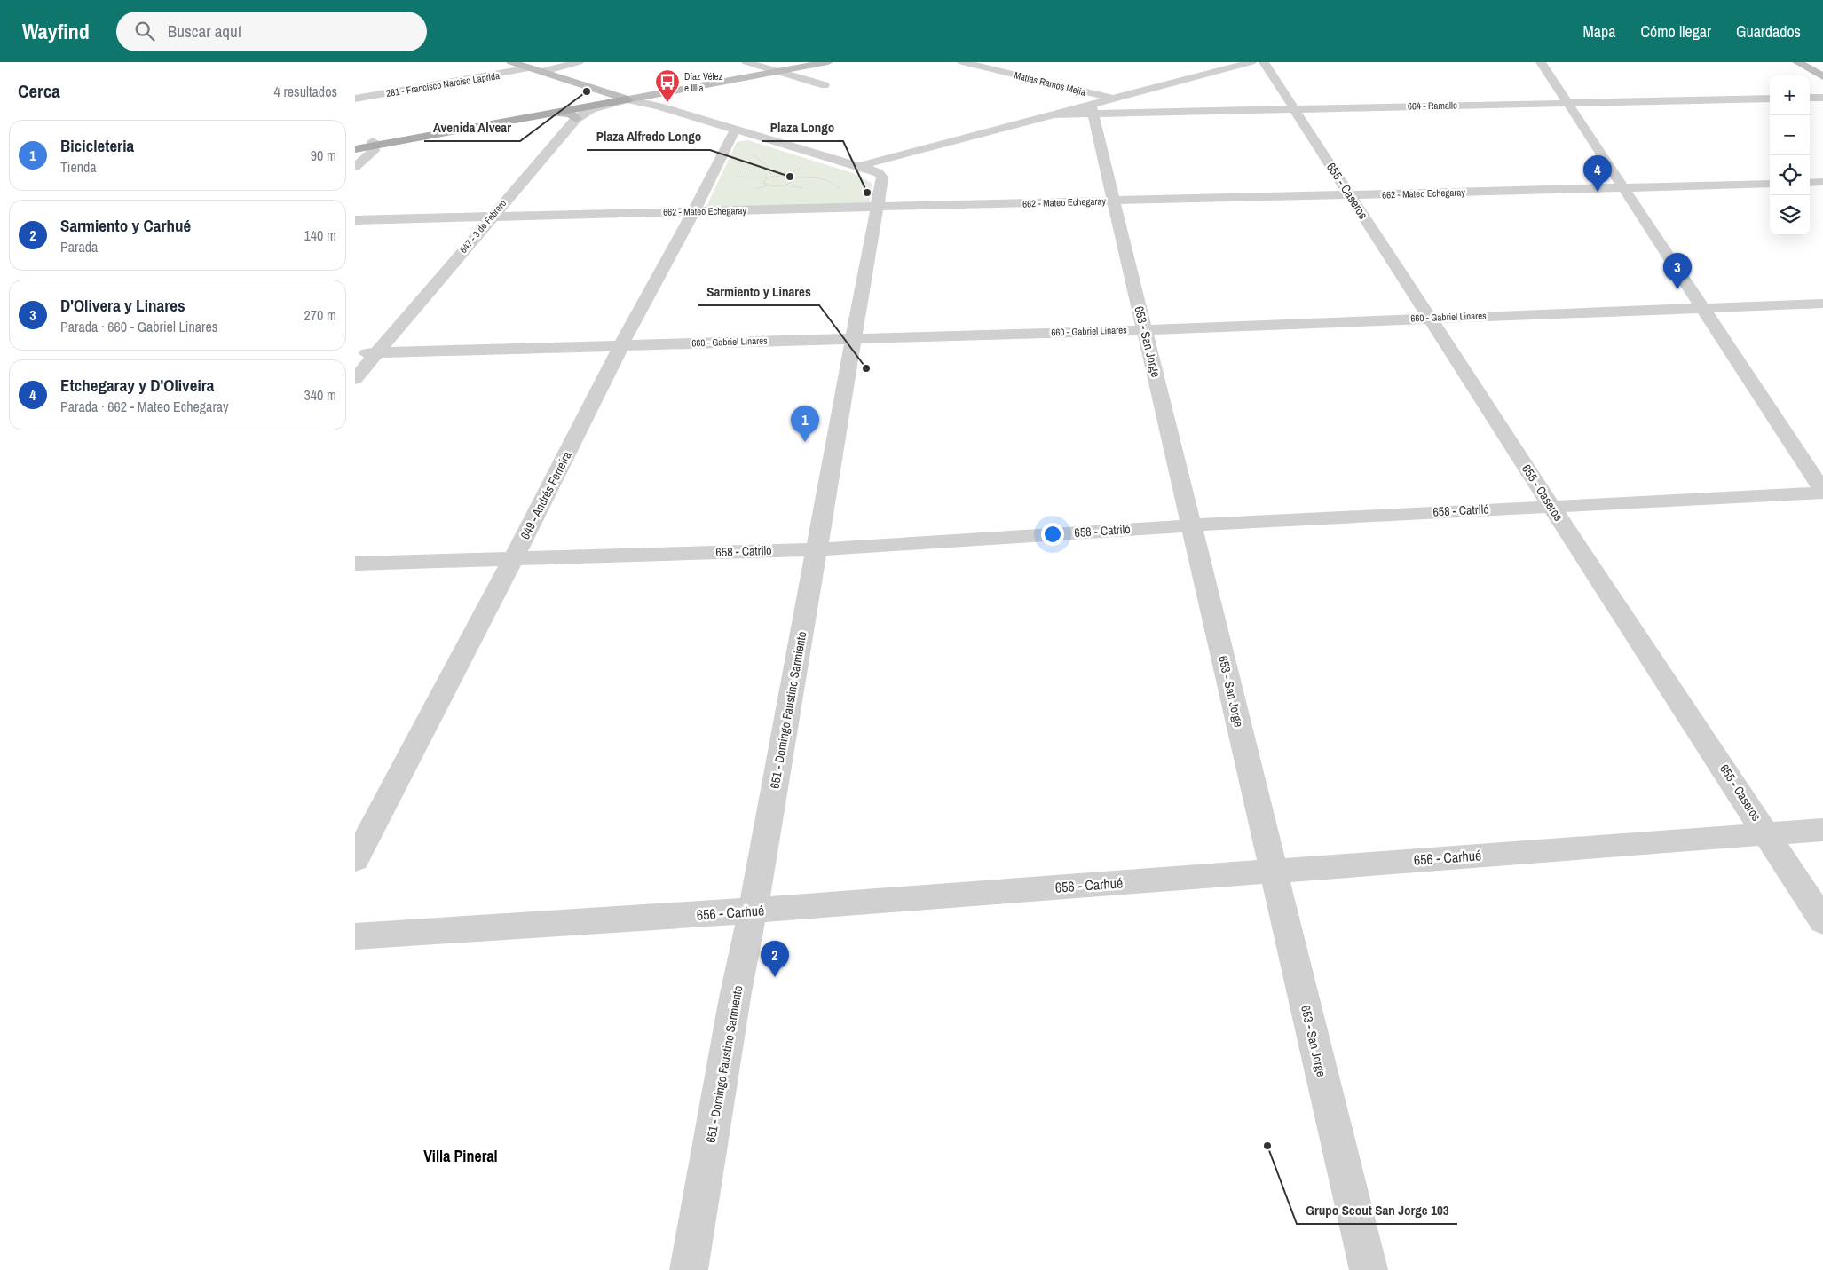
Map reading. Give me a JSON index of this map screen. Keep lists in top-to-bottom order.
{
  "streets": {
    "street": [
      "Matías Ramos Mejía",
      "281 - Francisco Narciso Laprida",
      "664 - Ramallo",
      "655 - Caseros",
      "662 - Mateo Echegaray",
      "647 - 3 de Febrero",
      "660 - Gabriel Linares",
      "653 - San Jorge",
      "649 - Andrés Ferreira",
      "658 - Catriló",
      "651 - Domingo Faustino Sarmiento",
      "656 - Carhué"
    ]
  },
  "crossings": [
    ["664 - Ramallo", "655 - Caseros"],
    ["664 - Ramallo", "653 - San Jorge"],
    ["655 - Caseros", "662 - Mateo Echegaray"],
    ["655 - Caseros", "660 - Gabriel Linares"],
    ["655 - Caseros", "658 - Catriló"],
    ["655 - Caseros", "656 - Carhué"],
    ["662 - Mateo Echegaray", "647 - 3 de Febrero"],
    ["662 - Mateo Echegaray", "653 - San Jorge"],
    ["662 - Mateo Echegaray", "649 - Andrés Ferreira"],
    ["662 - Mateo Echegaray", "651 - Domingo Faustino Sarmiento"],
    ["647 - 3 de Febrero", "660 - Gabriel Linares"],
    ["660 - Gabriel Linares", "653 - San Jorge"],
    ["660 - Gabriel Linares", "649 - Andrés Ferreira"],
    ["660 - Gabriel Linares", "651 - Domingo Faustino Sarmiento"],
    ["653 - San Jorge", "658 - Catriló"],
    ["653 - San Jorge", "656 - Carhué"],
    ["649 - Andrés Ferreira", "658 - Catriló"],
    ["658 - Catriló", "651 - Domingo Faustino Sarmiento"],
    ["651 - Domingo Faustino Sarmiento", "656 - Carhué"]
  ],
  "districts": ["Villa Pineral"],
  "places": {
    "other": [
      "Avenida Alvear",
      "Plaza Alfredo Longo",
      "Plaza Longo",
      "Sarmiento y Linares",
      "Grupo Scout San Jorge 103"
    ],
    "bus stop": ["Díaz Vélez e Illia"]
  },
  "page": {
    "header": "Wayfind",
    "search": "Buscar aquí",
    "nav": ["Mapa", "Cómo llegar", "Guardados"],
    "heading": ["Cerca", "4 resultados"],
    "map_buttons": ["+", "−"],
    "list": [
      {
        "mark": "1",
        "name": "Bicicleteria",
        "note": "Tienda",
        "value": "90 m"
      },
      {
        "mark": "2",
        "name": "Sarmiento y Carhué",
        "note": "Parada",
        "value": "140 m"
      },
      {
        "mark": "3",
        "name": "D'Olivera y Linares",
        "note": "Parada · 660 - Gabriel Linares",
        "value": "270 m"
      },
      {
        "mark": "4",
        "name": "Etchegaray y D'Oliveira",
        "note": "Parada · 662 - Mateo Echegaray",
        "value": "340 m"
      }
    ],
    "pins": [
      "4",
      "3",
      "1",
      "2"
    ]
  }
}
